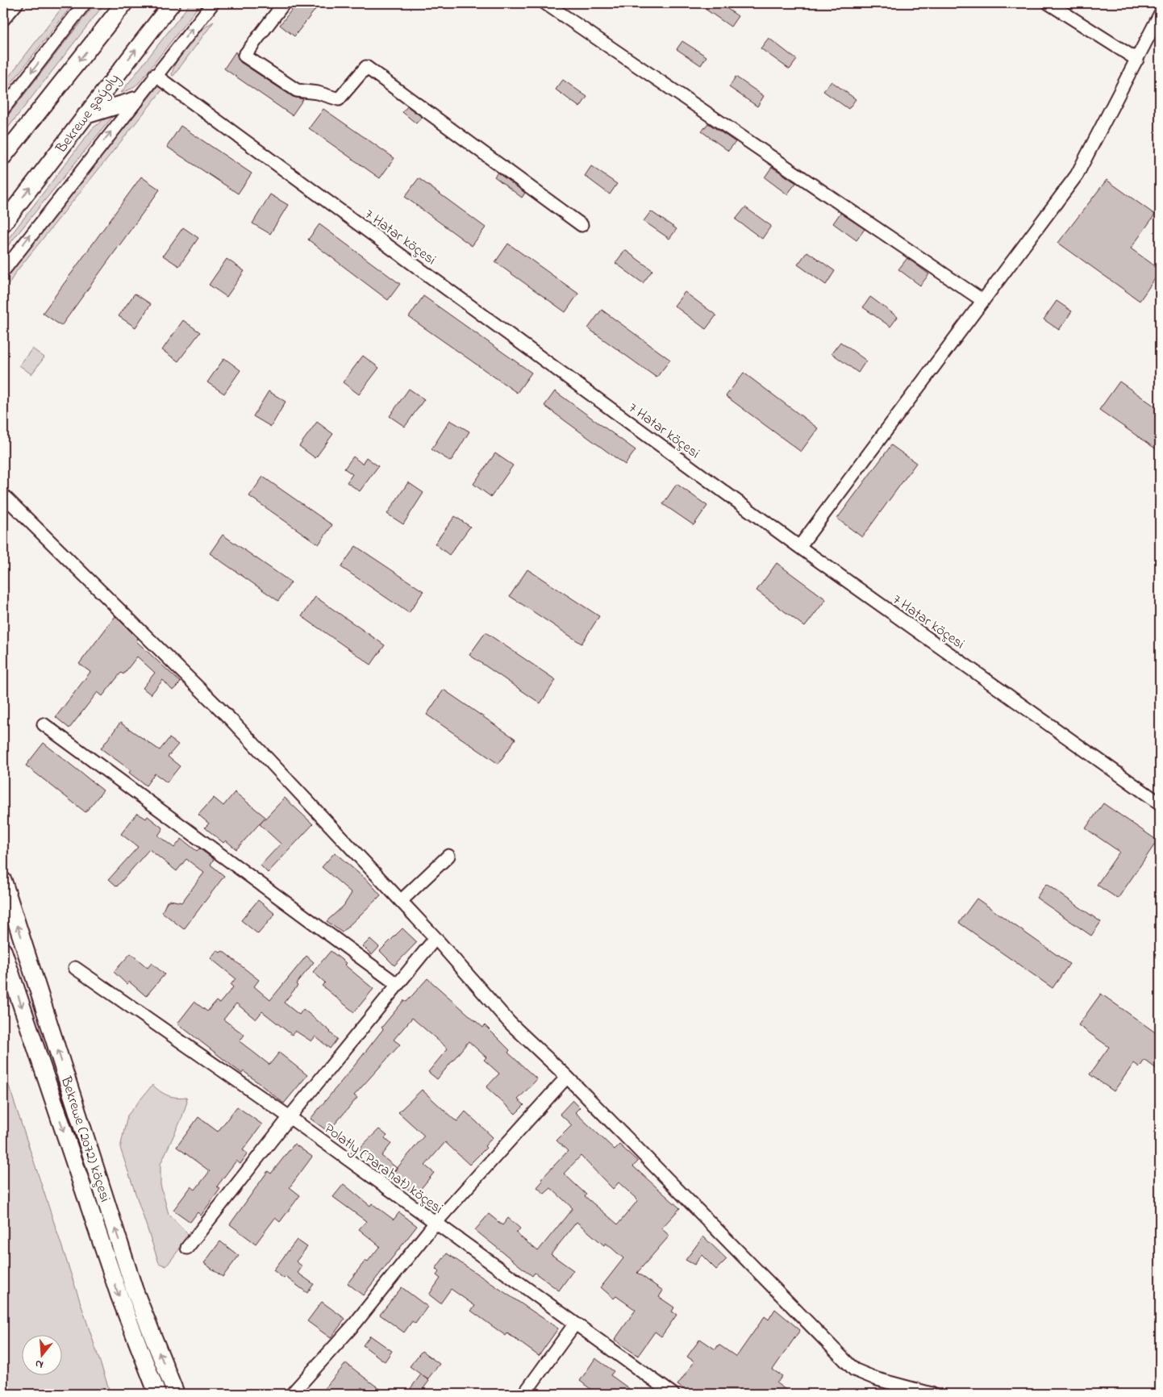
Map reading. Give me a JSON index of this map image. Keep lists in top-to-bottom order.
{
  "streets": {
    "main road": ["Bekrewe şaýoly", "Bekrewe (2072) köçesi"],
    "street": ["7 Hatar köçesi", "Polatly (Parahat) köçesi"]
  },
  "north": "bottom"
}
